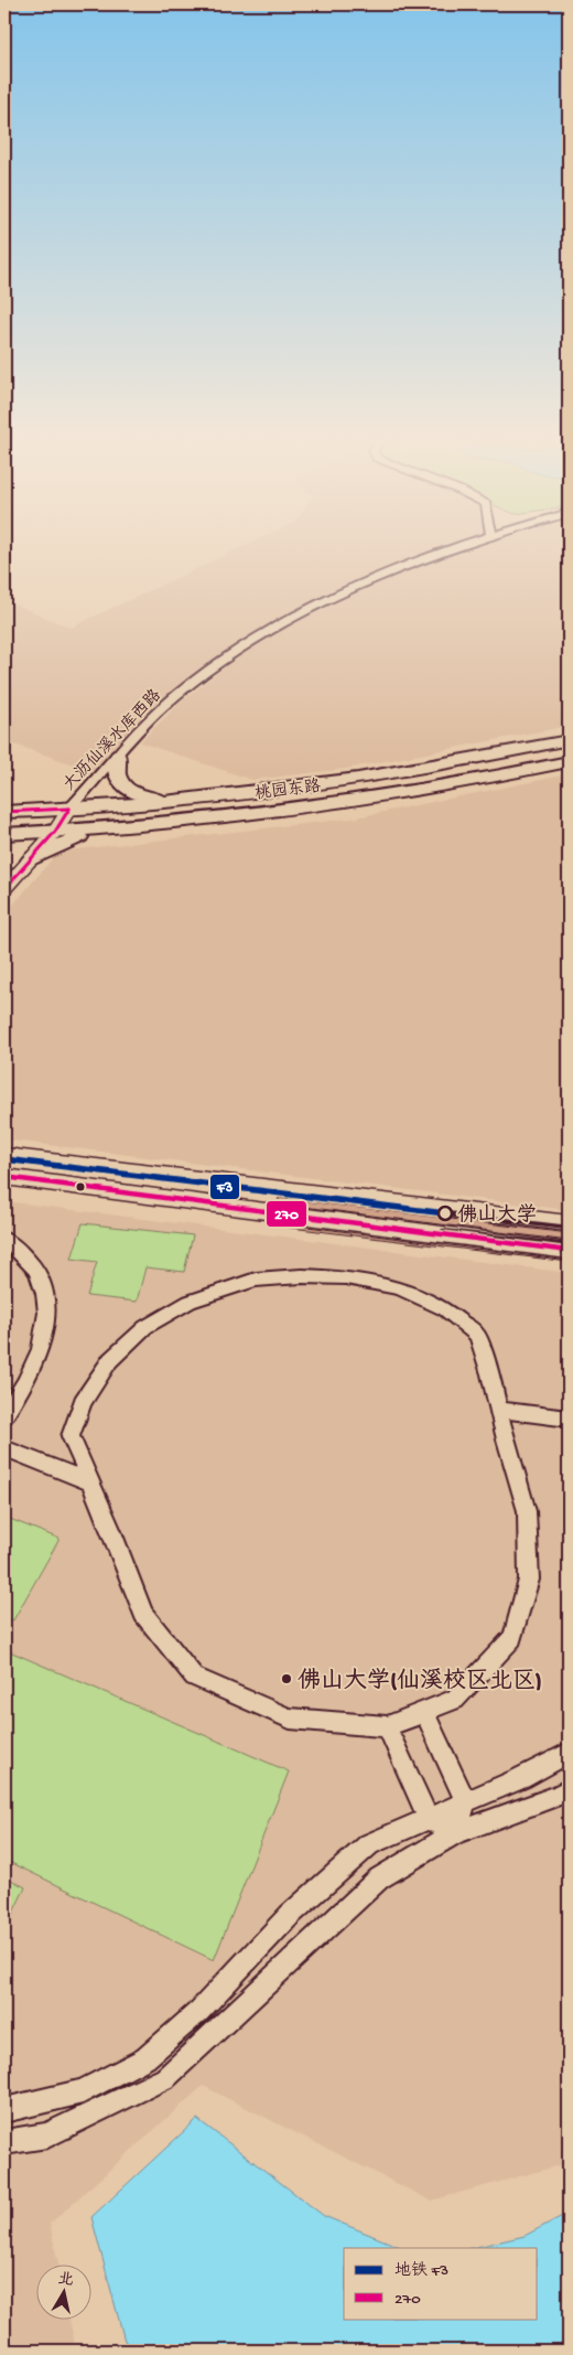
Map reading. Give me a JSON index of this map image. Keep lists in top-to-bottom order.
{
  "streets": {
    "main road": ["桃园东路"],
    "street": ["大沥仙溪水库西路"]
  },
  "crossings": [
    ["大沥仙溪水库西路", "桃园东路"]
  ],
  "places": ["佛山大学", "佛山大学(仙溪校区北区)"],
  "lines": ["transit line 270", "metro line F3"],
  "legend": ["地铁 F3", "270"],
  "north": "top"
}
